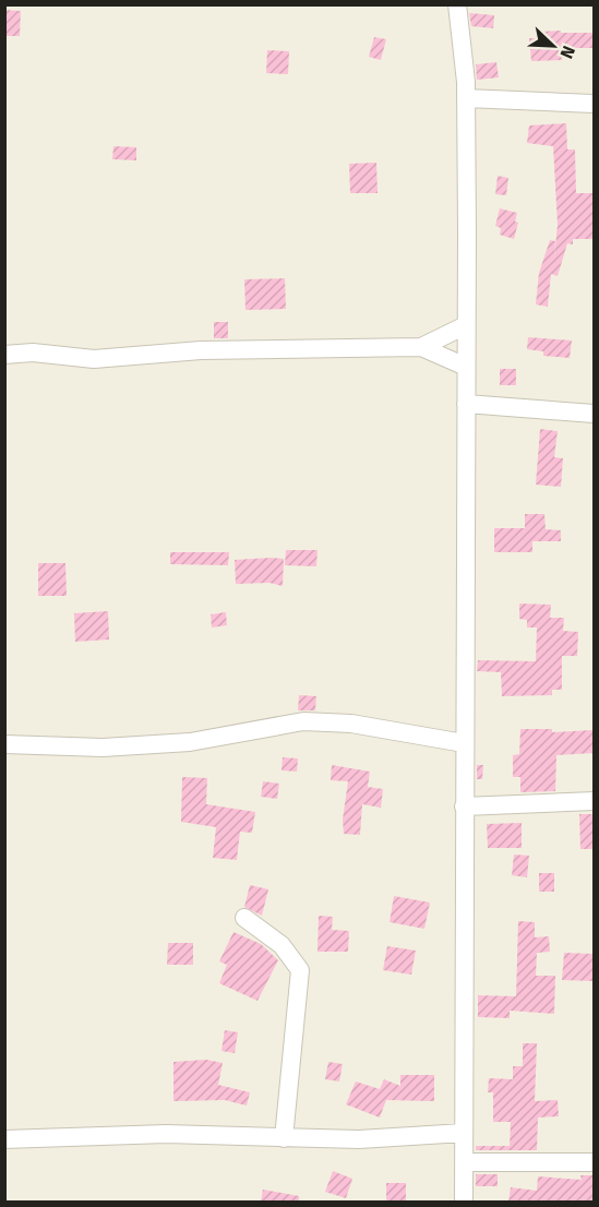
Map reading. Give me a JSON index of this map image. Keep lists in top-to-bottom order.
{
  "north": "bottom right"
}
